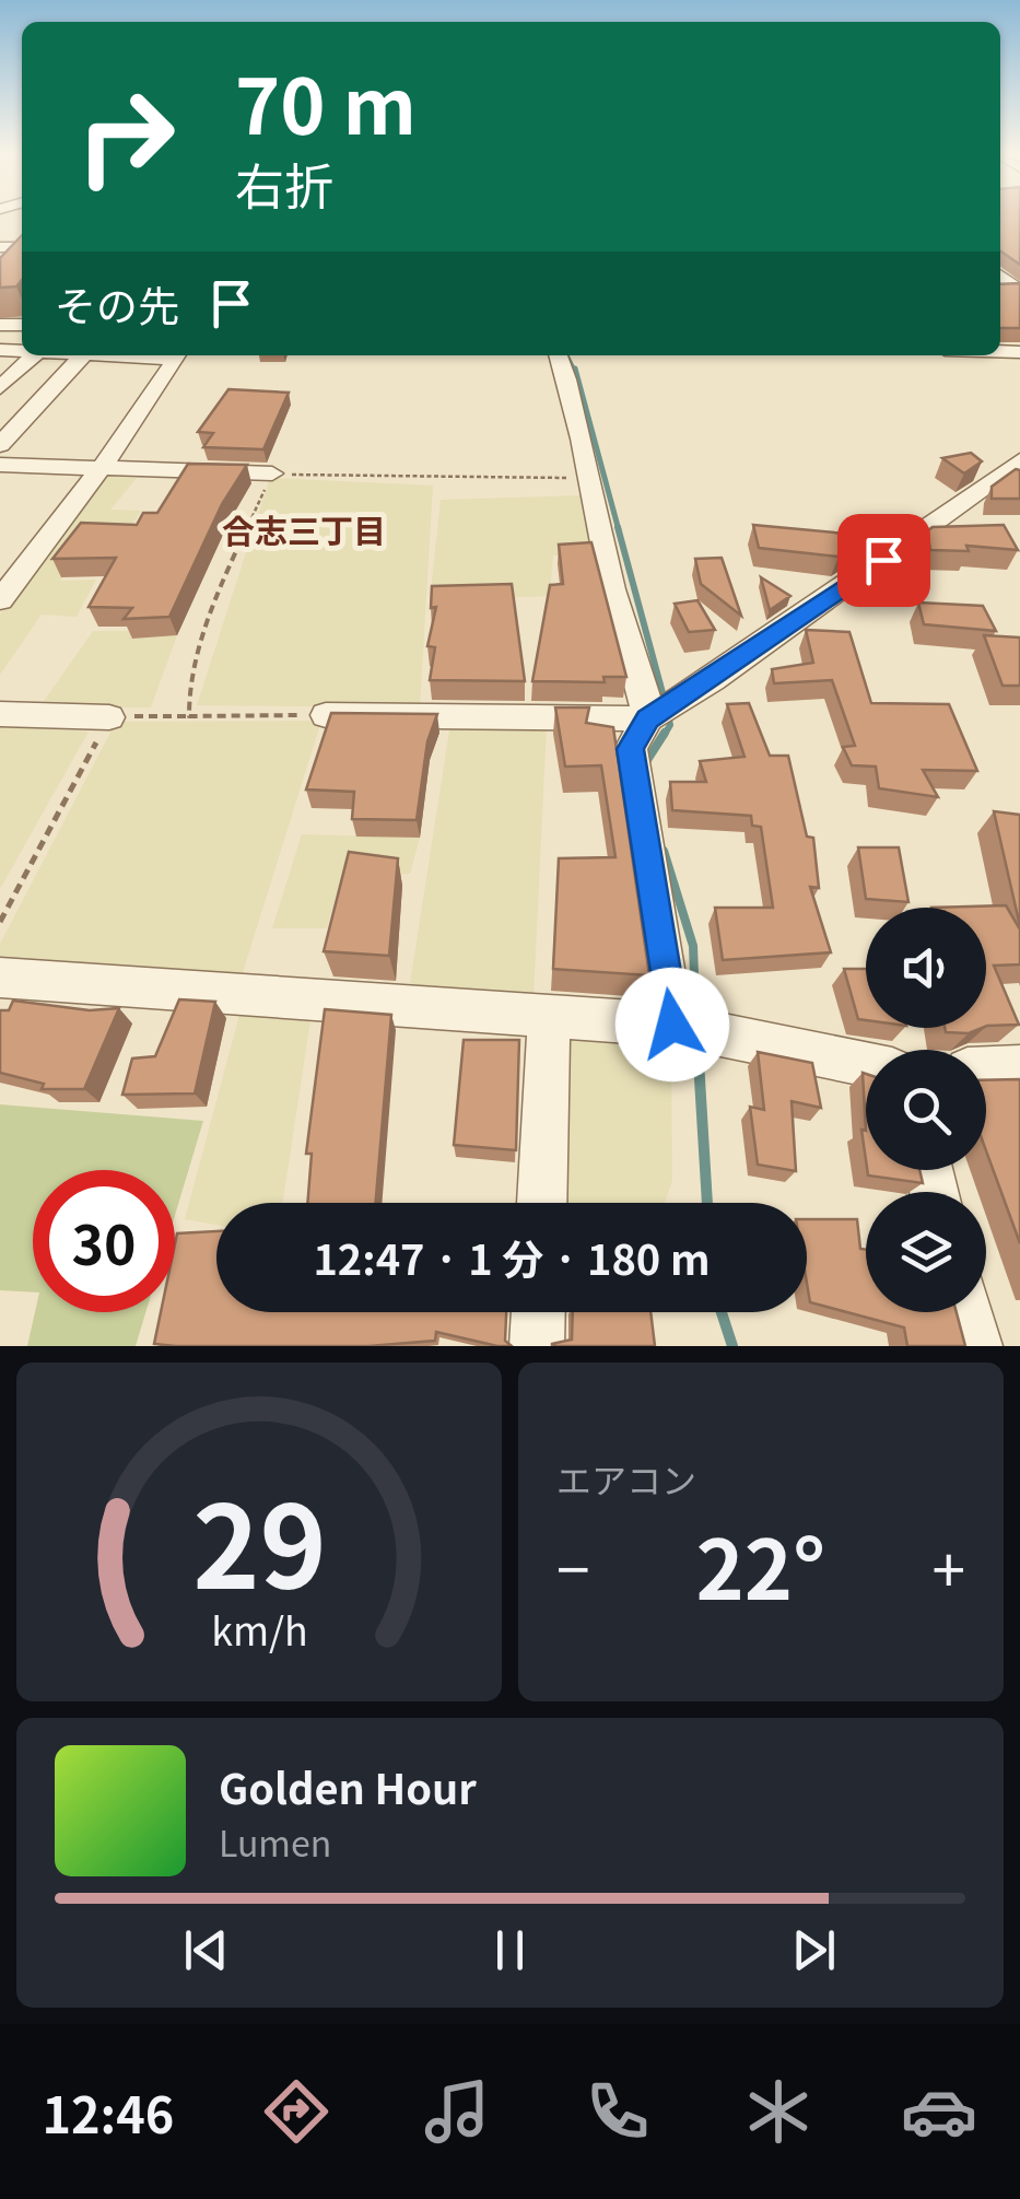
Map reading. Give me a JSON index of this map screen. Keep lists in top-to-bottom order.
{
  "districts": ["合志三丁目"],
  "page": {
    "turn": ["70 m", "右折"],
    "then": "その先",
    "limit": "30",
    "trip": "12:47 · 1 分 · 180 m",
    "tile": "エアコン",
    "heat": ["−", "22°", "+"],
    "song": ["Golden Hour", "Lumen"],
    "tabs": "12:46",
    "gauge": ["29", "km/h"]
  }
}
